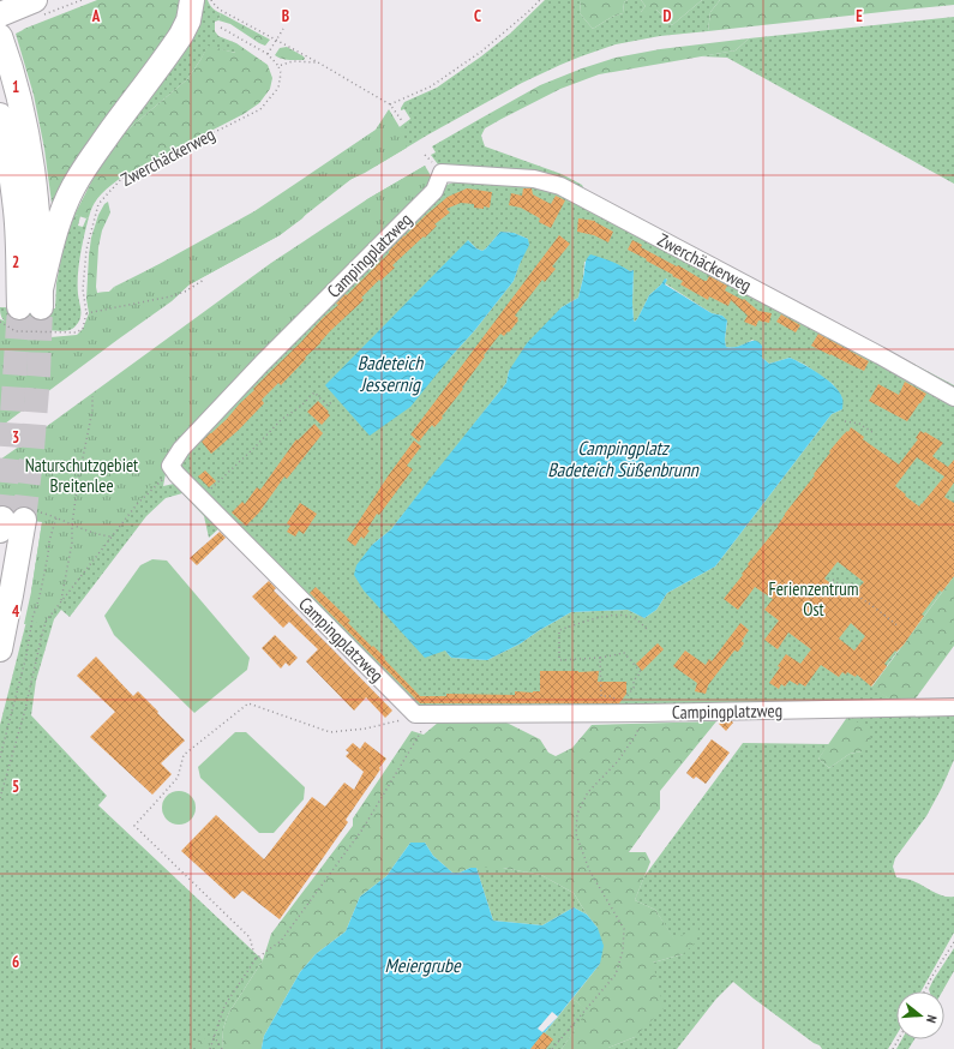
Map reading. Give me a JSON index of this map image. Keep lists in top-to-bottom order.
{
  "streets": {
    "street": ["Zwerchäckerweg", "Campingplatzweg"]
  },
  "crossings": [
    ["Zwerchäckerweg", "Campingplatzweg"]
  ],
  "water": ["Badeteich Jessernig", "Campingplatz Badeteich Süßenbrunn", "Meiergrube"],
  "parks": ["Naturschutzgebiet Breitenlee", "Ferienzentrum Ost"],
  "north": "right",
  "grid": {
    "columns": [
      "A",
      "B",
      "C",
      "D",
      "E"
    ],
    "rows": [
      "1",
      "2",
      "3",
      "4",
      "5",
      "6"
    ]
  }
}
